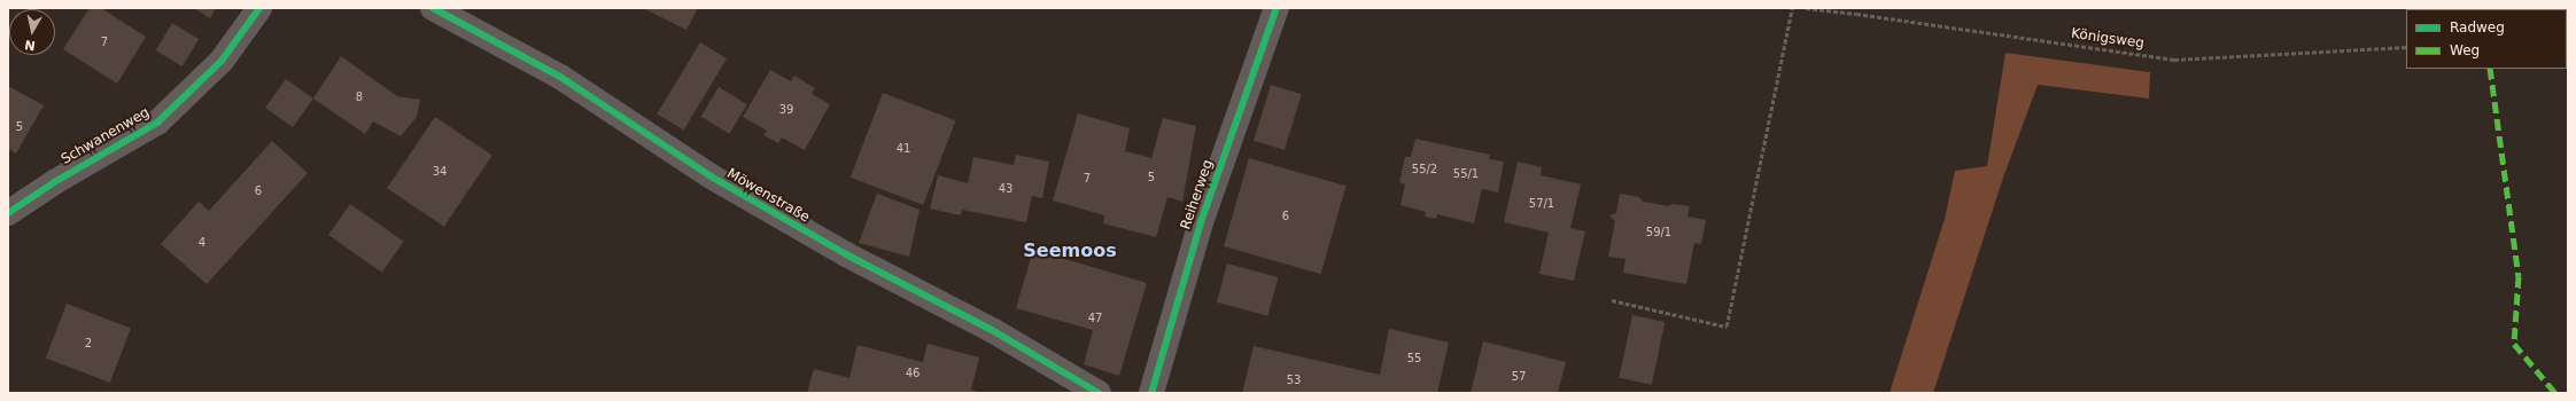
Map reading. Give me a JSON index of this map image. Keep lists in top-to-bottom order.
{
  "streets": {
    "street": ["Schwanenweg", "Reiherweg", "Möwenstraße"],
    "path": ["Königsweg"]
  },
  "districts": ["Seemoos"],
  "house_numbers": [
    "7",
    "8",
    "39",
    "5",
    "41",
    "55/2",
    "34",
    "55/1",
    "5",
    "7",
    "43",
    "6",
    "57/1",
    "6",
    "59/1",
    "4",
    "47",
    "2",
    "55",
    "46",
    "57",
    "53"
  ],
  "legend": ["Radweg", "Weg"],
  "north": "bottom"
}
